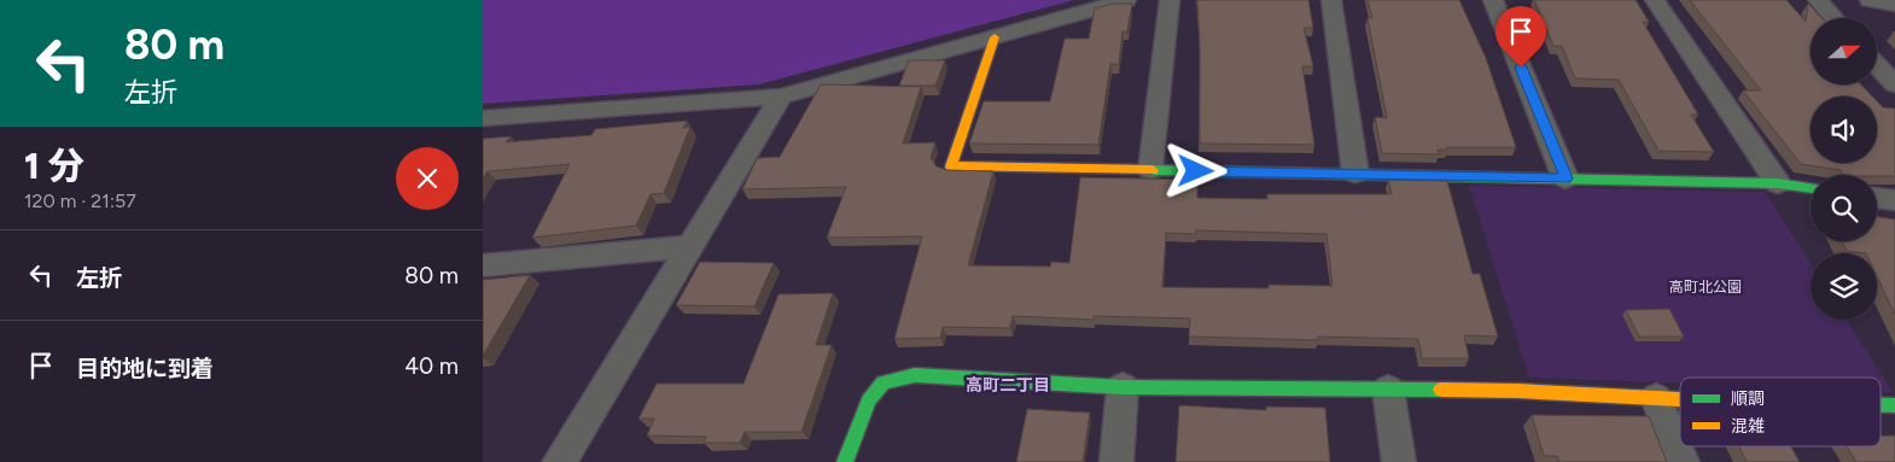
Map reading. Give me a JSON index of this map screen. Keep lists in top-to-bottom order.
{
  "districts": ["高町二丁目"],
  "parks": ["高町北公園"],
  "legend": ["順調", "混雑"],
  "north": "right",
  "page": {
    "turn": ["80 m", "左折"],
    "heading": ["1 分", "120 m · 21:57"],
    "list": [
      {
        "name": "左折",
        "value": "80 m"
      },
      {
        "name": "目的地に到着",
        "value": "40 m"
      }
    ]
  }
}
